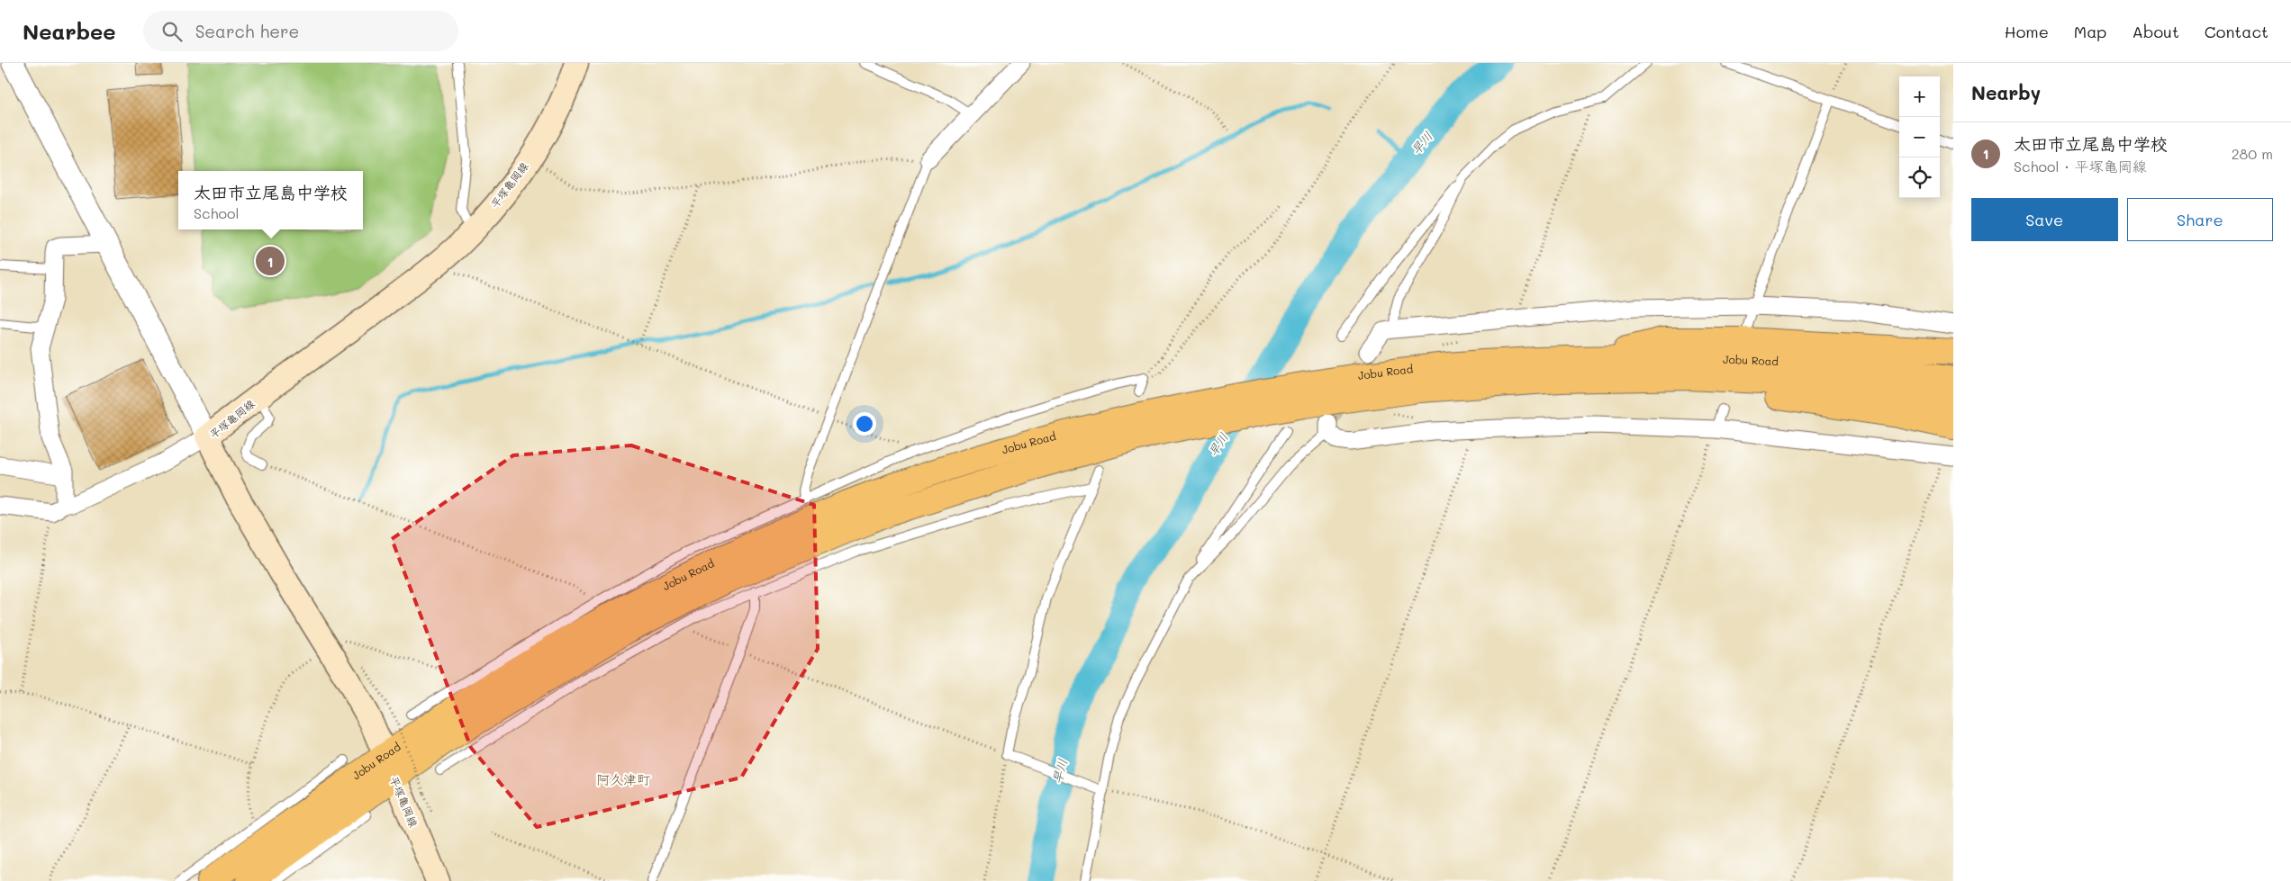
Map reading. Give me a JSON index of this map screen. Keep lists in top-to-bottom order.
{
  "streets": {
    "highway": ["Jobu Road"],
    "main road": ["平塚亀岡線"]
  },
  "crossings": [
    ["平塚亀岡線", "Jobu Road"]
  ],
  "districts": ["阿久津町"],
  "water": ["早川"],
  "page": {
    "header": "Nearbee",
    "search": "Search here",
    "nav": [
      "Home",
      "Map",
      "About",
      "Contact"
    ],
    "heading": "Nearby",
    "map_buttons": ["+", "−"],
    "list": [
      {
        "mark": "1",
        "name": "太田市立尾島中学校",
        "note": "School · 平塚亀岡線",
        "value": "280 m"
      }
    ],
    "popup": ["太田市立尾島中学校", "School"],
    "buttons": ["Save", "Share"],
    "pins": "1"
  }
}
